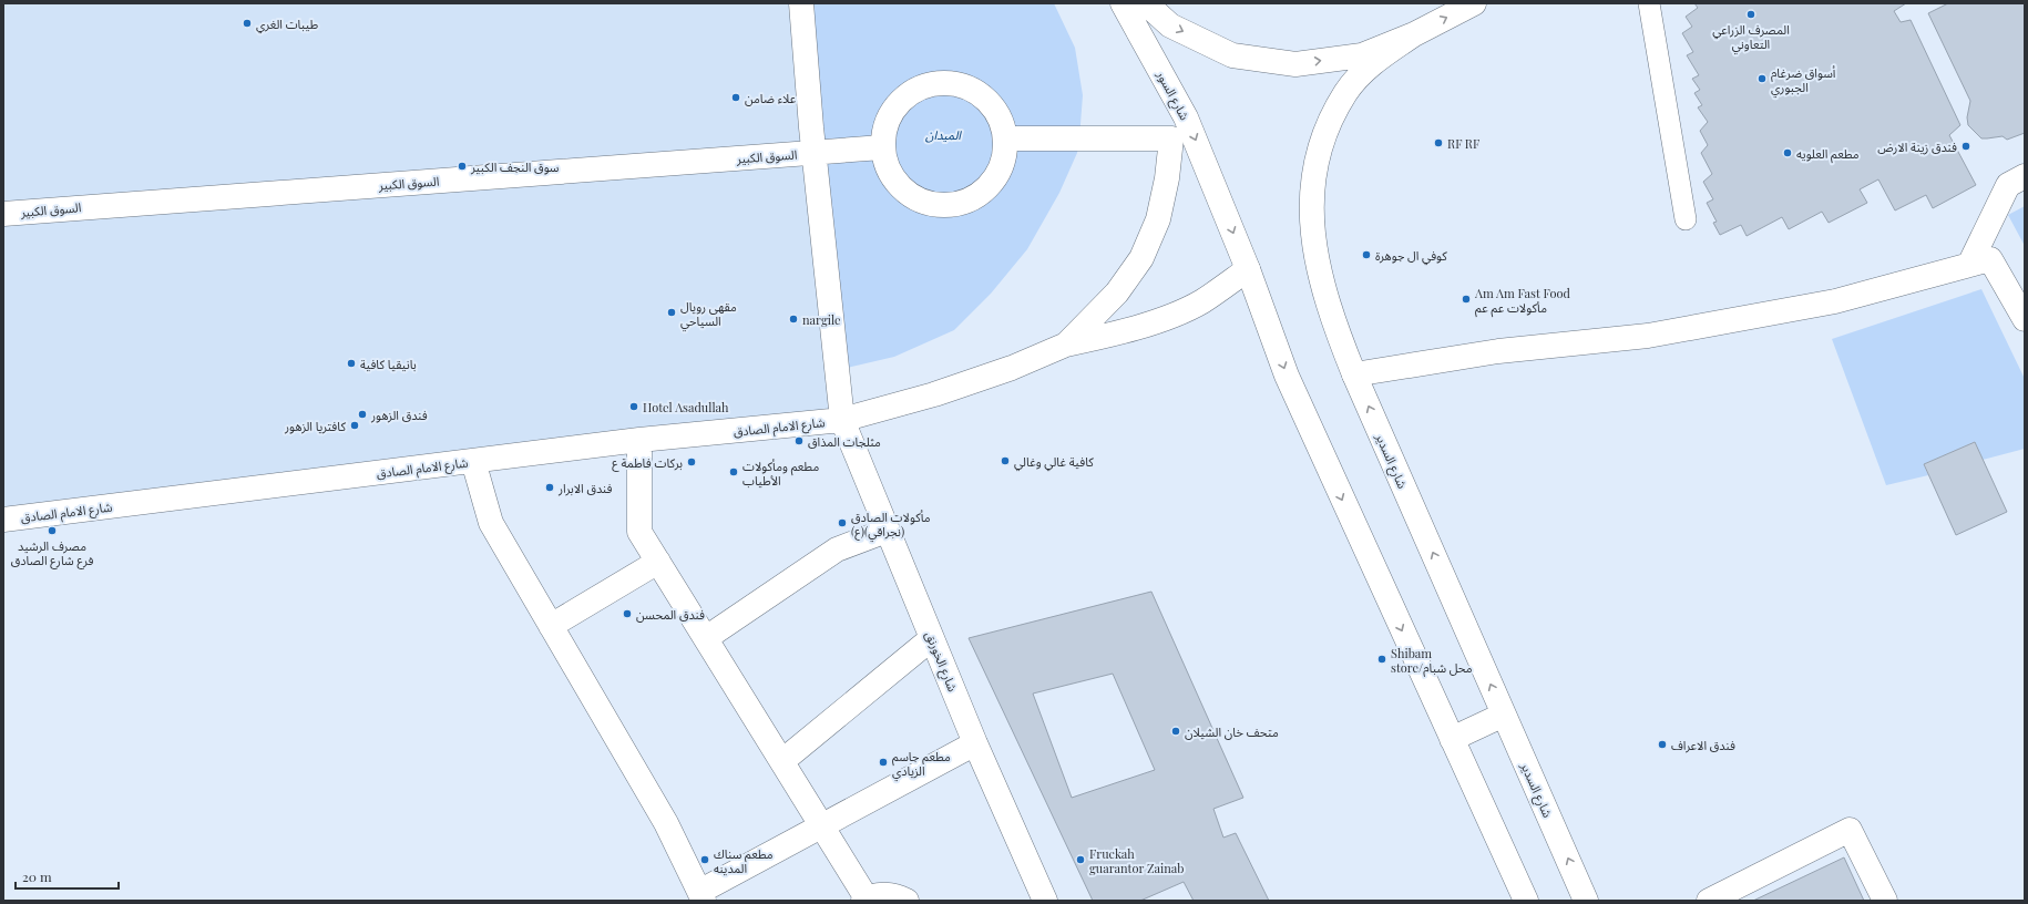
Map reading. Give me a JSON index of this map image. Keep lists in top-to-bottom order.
{
  "streets": {
    "street": [
      "شارع السور",
      "السوق الكبير",
      "شارع الامام الصادق",
      "شارع السدير",
      "شارع الخورنق"
    ]
  },
  "crossings": [
    ["السوق الكبير", "شارع الخورنق"],
    ["شارع الامام الصادق", "شارع الخورنق"]
  ],
  "one_way": ["شارع السور"],
  "parks": ["الميدان"],
  "places": [
    "المصرف الزراعي التعاوني",
    "طيبات الغري",
    "أسواق ضرغام الجبوري",
    "علاء ضامن",
    "RF RF",
    "فندق زينة الارض",
    "مطعم العلويه",
    "سوق النجف الکبیر",
    "كوفي ال جوهرة",
    "Am Am Fast Food مأكولات عم عم",
    "مقهى رويال السياحي",
    "nargile",
    "بانيقيا كافية",
    "Hotel Asadullah",
    "فندق الزهور",
    "كافتريا الزهور",
    "مثلجات المذاق",
    "كافية غالي وغالي",
    "بركات فاطمة ع",
    "مطعم ومأكولات الأطياب",
    "فندق الابرار",
    "مأكولات الصادق (ع)(نجراقي)",
    "مصرف الرشيد فرع شارع الصادق",
    "فندق المحسن",
    "Shibam store/محل شبام",
    "متحف خان الشيلان",
    "فندق الاعراف",
    "مطعم جاسم الزيادي",
    "مطعم سناك المدينه",
    "Fruckah guarantor Zainab"
  ],
  "scale_bar": "20 m"
}
